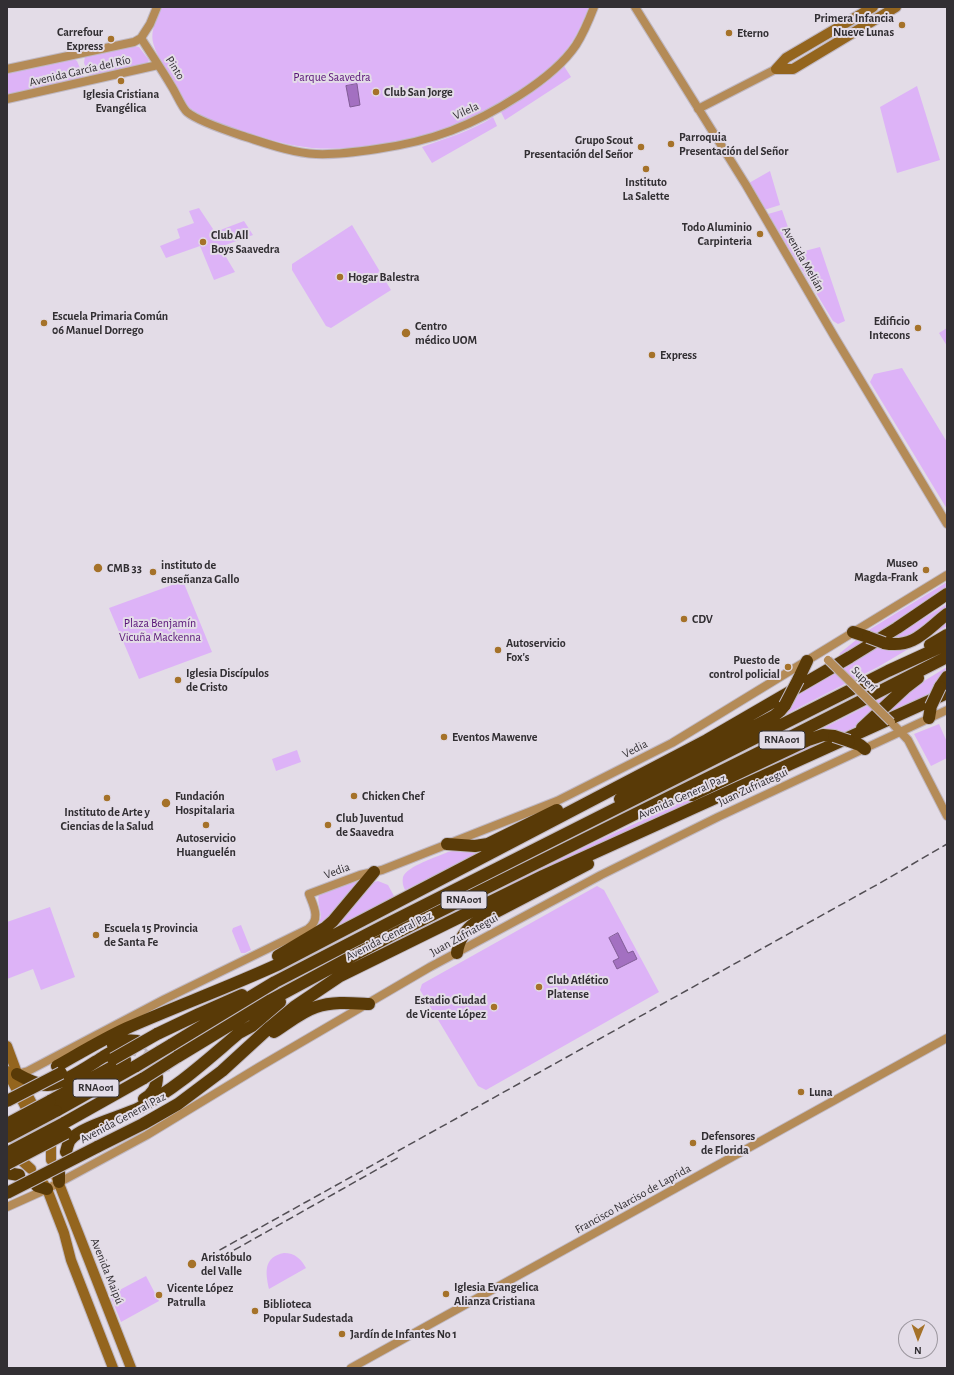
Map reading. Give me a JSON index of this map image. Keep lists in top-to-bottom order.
{
  "streets": {
    "highway": ["RNA001", "Avenida General Paz"],
    "main road": ["Avenida Maipú"],
    "street": [
      "Pinto",
      "Avenida García del Río",
      "Vilela",
      "Avenida Melián",
      "Superí",
      "Vedia",
      "Juan Zufriategui",
      "Francisco Narciso de Laprida"
    ]
  },
  "crossings": [
    ["Pinto", "Avenida García del Río"],
    ["Pinto", "Vilela"],
    ["Superí", "Vedia"],
    ["Superí", "Juan Zufriategui"],
    ["Juan Zufriategui", "Avenida Maipú"]
  ],
  "parks": ["Parque Saavedra", "Plaza Benjamín Vicuña Mackenna"],
  "places": [
    "Primera Infancia Nueve Lunas",
    "Eterno",
    "Carrefour Express",
    "Iglesia Cristiana Evangélica",
    "Club San Jorge",
    "Parroquia Presentación del Señor",
    "Grupo Scout Presentación del Señor",
    "Instituto La Salette",
    "Todo Aluminio Carpinteria",
    "Club All Boys Saavedra",
    "Hogar Balestra",
    "Escuela Primaria Común 06 Manuel Dorrego",
    "Edificio Intecons",
    "Centro médico UOM",
    "Express",
    "CMB 33",
    "Museo Magda-Frank",
    "instituto de enseñanza Gallo",
    "CDV",
    "Autoservicio Fox's",
    "Puesto de control policial",
    "Iglesia Discípulos de Cristo",
    "Eventos Mawenve",
    "Chicken Chef",
    "Instituto de Arte y Ciencias de la Salud",
    "Fundación Hospitalaria",
    "Autoservicio Huanguelén",
    "Club Juventud de Saavedra",
    "Escuela 15 Provincia de Santa Fe",
    "Club Atlético Platense",
    "Estadio Ciudad de Vicente López",
    "Luna",
    "Defensores de Florida",
    "Aristóbulo del Valle",
    "Iglesia Evangelica Alianza Cristiana",
    "Vicente López Patrulla",
    "Biblioteca Popular Sudestada",
    "Jardín de Infantes No 1"
  ],
  "north": "bottom"
}
